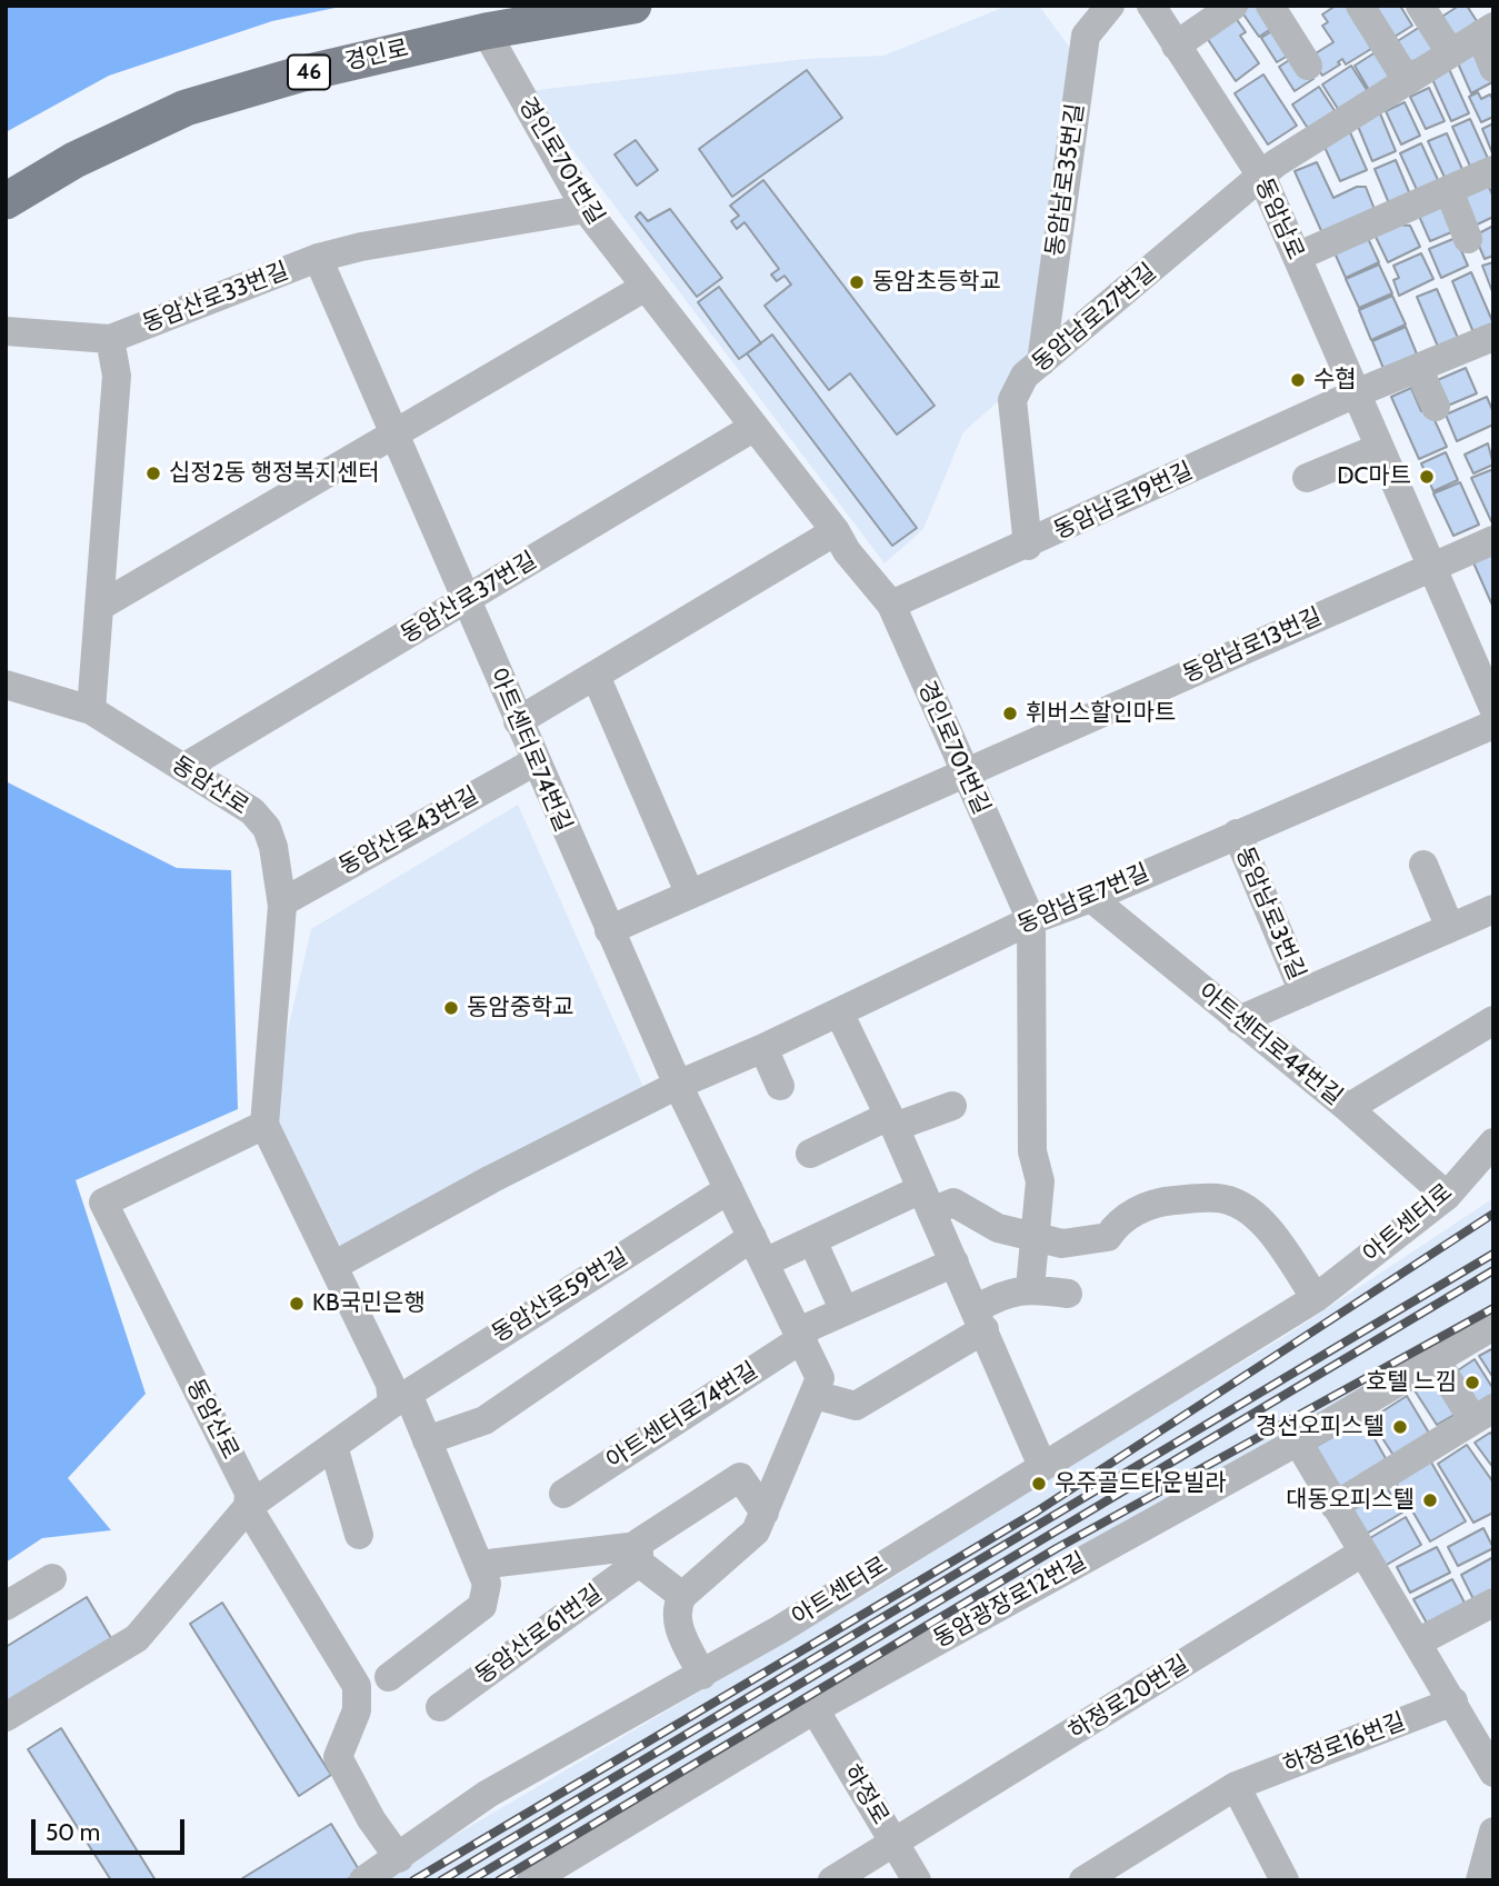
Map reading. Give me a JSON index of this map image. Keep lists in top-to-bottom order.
{
  "streets": {
    "main road": ["경인로", "46"],
    "street": [
      "경인로701번길",
      "동암남로35번길",
      "동암남로",
      "동암산로33번길",
      "동암남로27번길",
      "동암남로19번길",
      "동암산로37번길",
      "동암남로13번길",
      "아트센터로74번길",
      "동암산로",
      "동암산로43번길",
      "동암남로7번길",
      "동암남로3번길",
      "아트센터로44번길",
      "아트센터로",
      "동암산로59번길",
      "동암광장로12번길",
      "동암산로61번길",
      "하정로20번길",
      "하정로16번길",
      "하정로"
    ]
  },
  "crossings": [
    ["경인로", "경인로701번길"],
    ["경인로701번길", "동암산로33번길"],
    ["경인로701번길", "동암남로19번길"],
    ["경인로701번길", "동암산로37번길"],
    ["경인로701번길", "동암남로13번길"],
    ["경인로701번길", "동암남로7번길"],
    ["동암남로35번길", "동암남로27번길"],
    ["동암남로", "동암남로27번길"],
    ["동암남로", "동암남로19번길"],
    ["동암남로", "동암남로13번길"],
    ["동암산로33번길", "아트센터로74번길"],
    ["동암남로27번길", "동암남로19번길"],
    ["동암산로37번길", "아트센터로74번길"],
    ["동암산로37번길", "동암산로"],
    ["동암남로13번길", "아트센터로74번길"],
    ["아트센터로74번길", "동암산로43번길"],
    ["아트센터로74번길", "동암남로7번길"],
    ["아트센터로74번길", "동암산로59번길"],
    ["동암산로", "동암산로43번길"],
    ["동암산로", "아트센터로"],
    ["동암남로7번길", "동암남로3번길"],
    ["동암남로7번길", "아트센터로44번길"],
    ["동암남로3번길", "아트센터로44번길"],
    ["아트센터로44번길", "아트센터로"],
    ["동암광장로12번길", "하정로"],
    ["하정로20번길", "하정로"]
  ],
  "places": [
    "동암초등학교",
    "수협",
    "십정2동 행정복지센터",
    "DC마트",
    "휘버스할인마트",
    "동암중학교",
    "KB국민은행",
    "호텔 느낌",
    "경선오피스텔",
    "우주골드타운빌라",
    "대동오피스텔"
  ],
  "scale_bar": "50 m"
}
